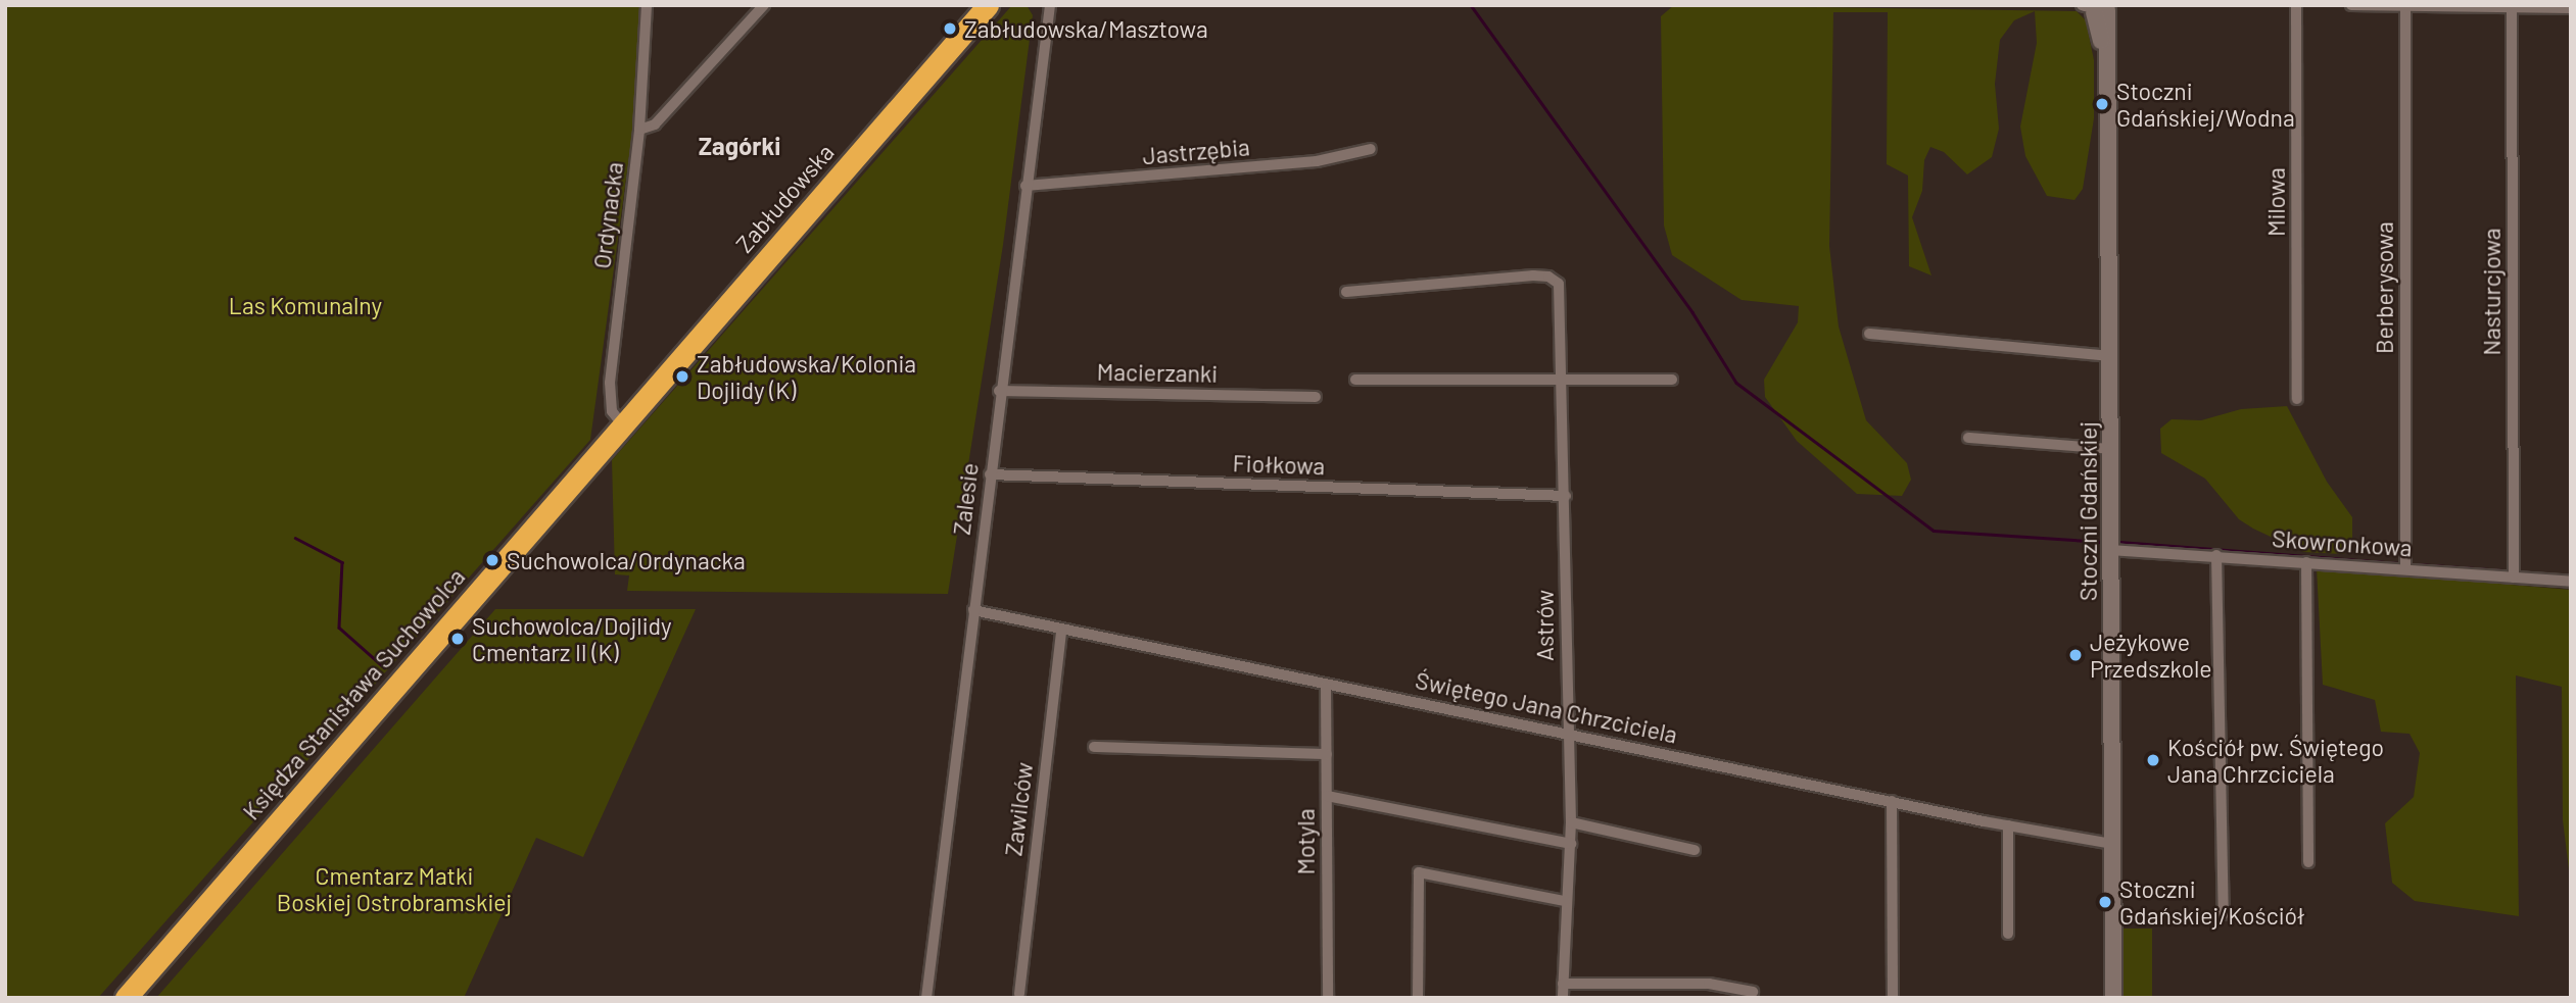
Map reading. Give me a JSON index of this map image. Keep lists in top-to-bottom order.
{
  "streets": {
    "highway": ["Zabłudowska", "Księdza Stanisława Suchowolca"],
    "street": [
      "Jastrzębia",
      "Milowa",
      "Ordynacka",
      "Berberysowa",
      "Nasturcjowa",
      "Macierzanki",
      "Fiołkowa",
      "Zalesie",
      "Stoczni Gdańskiej",
      "Skowronkowa",
      "Astrów",
      "Świętego Jana Chrzciciela",
      "Zawilców",
      "Motyla"
    ]
  },
  "crossings": [
    ["Jastrzębia", "Zalesie"],
    ["Zabłudowska", "Ordynacka"],
    ["Zabłudowska", "Księdza Stanisława Suchowolca"],
    ["Ordynacka", "Księdza Stanisława Suchowolca"],
    ["Berberysowa", "Skowronkowa"],
    ["Nasturcjowa", "Skowronkowa"],
    ["Macierzanki", "Zalesie"],
    ["Fiołkowa", "Zalesie"],
    ["Fiołkowa", "Astrów"],
    ["Zalesie", "Świętego Jana Chrzciciela"],
    ["Stoczni Gdańskiej", "Skowronkowa"],
    ["Stoczni Gdańskiej", "Świętego Jana Chrzciciela"],
    ["Astrów", "Świętego Jana Chrzciciela"],
    ["Świętego Jana Chrzciciela", "Zawilców"],
    ["Świętego Jana Chrzciciela", "Motyla"]
  ],
  "districts": ["Zagórki"],
  "parks": ["Las Komunalny", "Cmentarz Matki Boskiej Ostrobramskiej"],
  "places": [
    "Zabłudowska/Masztowa",
    "Stoczni Gdańskiej/Wodna",
    "Zabłudowska/Kolonia Dojlidy (K)",
    "Suchowolca/Ordynacka",
    "Suchowolca/Dojlidy Cmentarz II (K)",
    "Jeżykowe Przedszkole",
    "Kościół pw. Świętego Jana Chrzciciela",
    "Stoczni Gdańskiej/Kościół"
  ]
}
